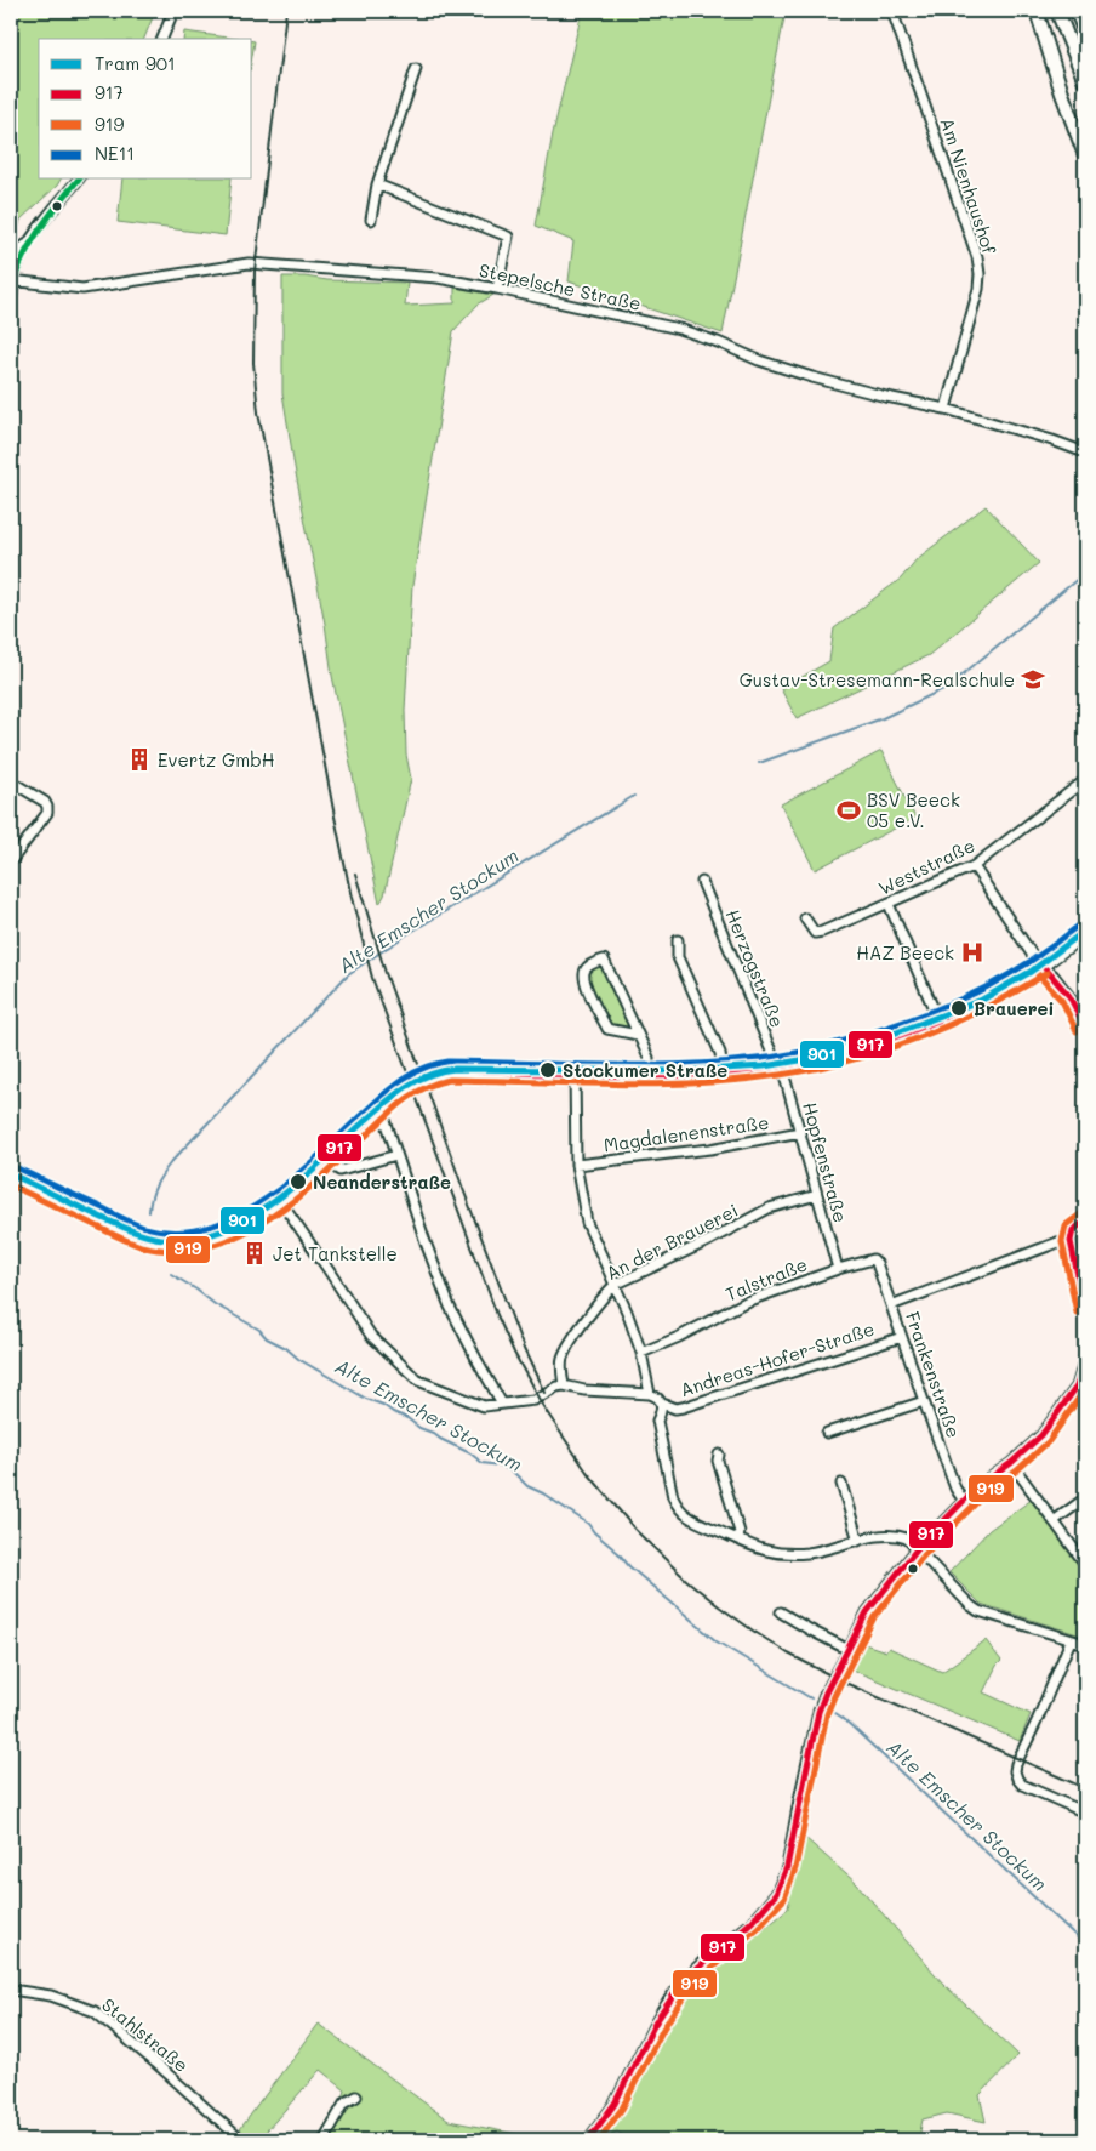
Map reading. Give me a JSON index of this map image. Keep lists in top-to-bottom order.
{
  "streets": {
    "street": [
      "Am Nienhaushof",
      "Stepelsche Straße",
      "Weststraße",
      "Herzogstraße",
      "Magdalenenstraße",
      "Hopfenstraße",
      "An der Brauerei",
      "Talstraße",
      "Andreas-Hofer-Straße",
      "Frankenstraße",
      "Stahlstraße"
    ]
  },
  "crossings": [
    ["Am Nienhaushof", "Stepelsche Straße"],
    ["Herzogstraße", "Hopfenstraße"],
    ["Magdalenenstraße", "Hopfenstraße"],
    ["Hopfenstraße", "An der Brauerei"],
    ["Hopfenstraße", "Talstraße"],
    ["Talstraße", "Frankenstraße"],
    ["Andreas-Hofer-Straße", "Frankenstraße"]
  ],
  "water": ["Alte Emscher Stockum"],
  "places": {
    "school or university": ["Gustav-Stresemann-Realschule"],
    "building": ["Evertz GmbH", "Jet Tankstelle"],
    "sports": ["BSV Beeck 05 e.V."],
    "hospital": ["HAZ Beeck"],
    "other": ["Brauerei", "Stockumer Straße", "Neanderstraße"]
  },
  "lines": [
    "transit line NE11",
    "tram line 901",
    "transit line 917",
    "transit line 919"
  ],
  "legend": [
    "Tram 901",
    "917",
    "919",
    "NE11"
  ]
}
